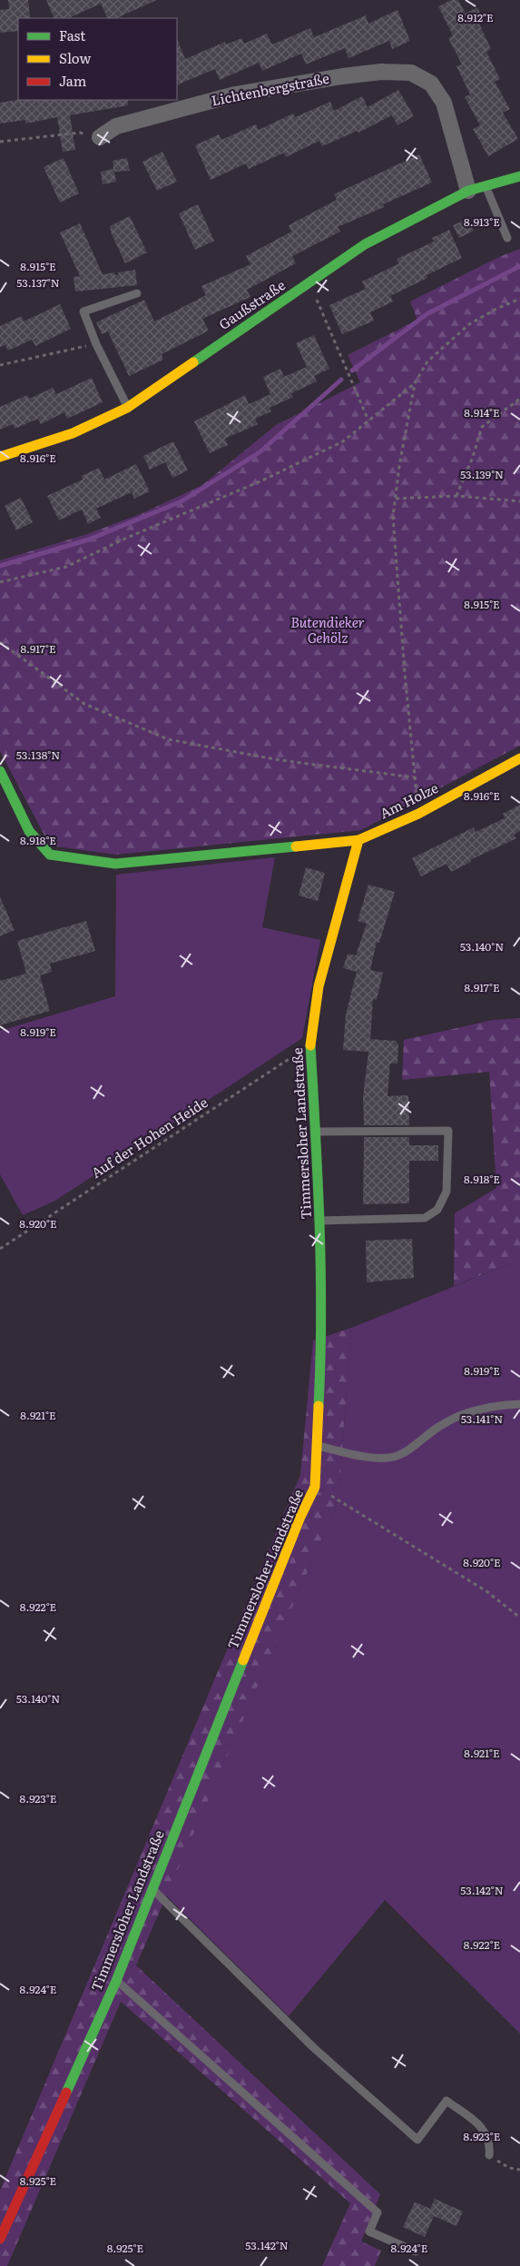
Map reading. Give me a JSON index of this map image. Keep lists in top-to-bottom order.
{
  "streets": {
    "street": [
      "Lichtenbergstraße",
      "Gaußstraße",
      "Am Holze",
      "Timmersloher Landstraße"
    ],
    "path": ["Auf der Hohen Heide"]
  },
  "crossings": [
    ["Lichtenbergstraße", "Gaußstraße"],
    ["Am Holze", "Timmersloher Landstraße"],
    ["Timmersloher Landstraße", "Auf der Hohen Heide"]
  ],
  "parks": ["Butendieker Gehölz"],
  "legend": ["Fast", "Slow", "Jam"],
  "coordinates": [
    "8.912°E",
    "8.913°E",
    "8.915°E",
    "53.137°N",
    "8.914°E",
    "8.916°E",
    "53.139°N",
    "8.917°E",
    "53.138°N",
    "8.918°E",
    "53.140°N",
    "8.919°E",
    "8.920°E",
    "8.921°E",
    "53.141°N",
    "8.922°E",
    "8.923°E",
    "53.142°N",
    "8.924°E",
    "8.925°E"
  ]
}
